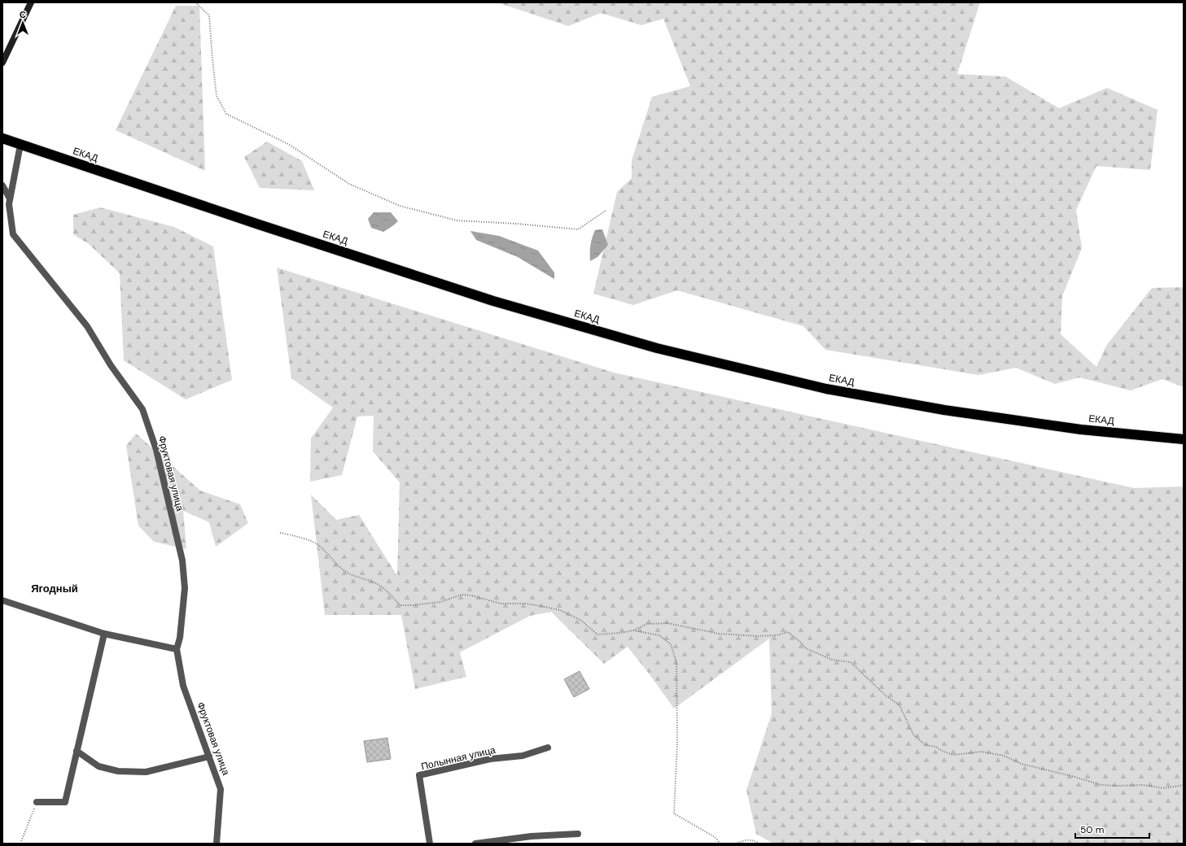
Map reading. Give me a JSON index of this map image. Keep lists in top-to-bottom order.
{
  "streets": {
    "highway": ["ЕКАД"],
    "street": ["Фруктовая улица", "Полынная улица"]
  },
  "crossings": [
    ["ЕКАД", "Фруктовая улица"]
  ],
  "districts": ["Ягодный"],
  "scale_bar": "50 m",
  "north": "top"
}
